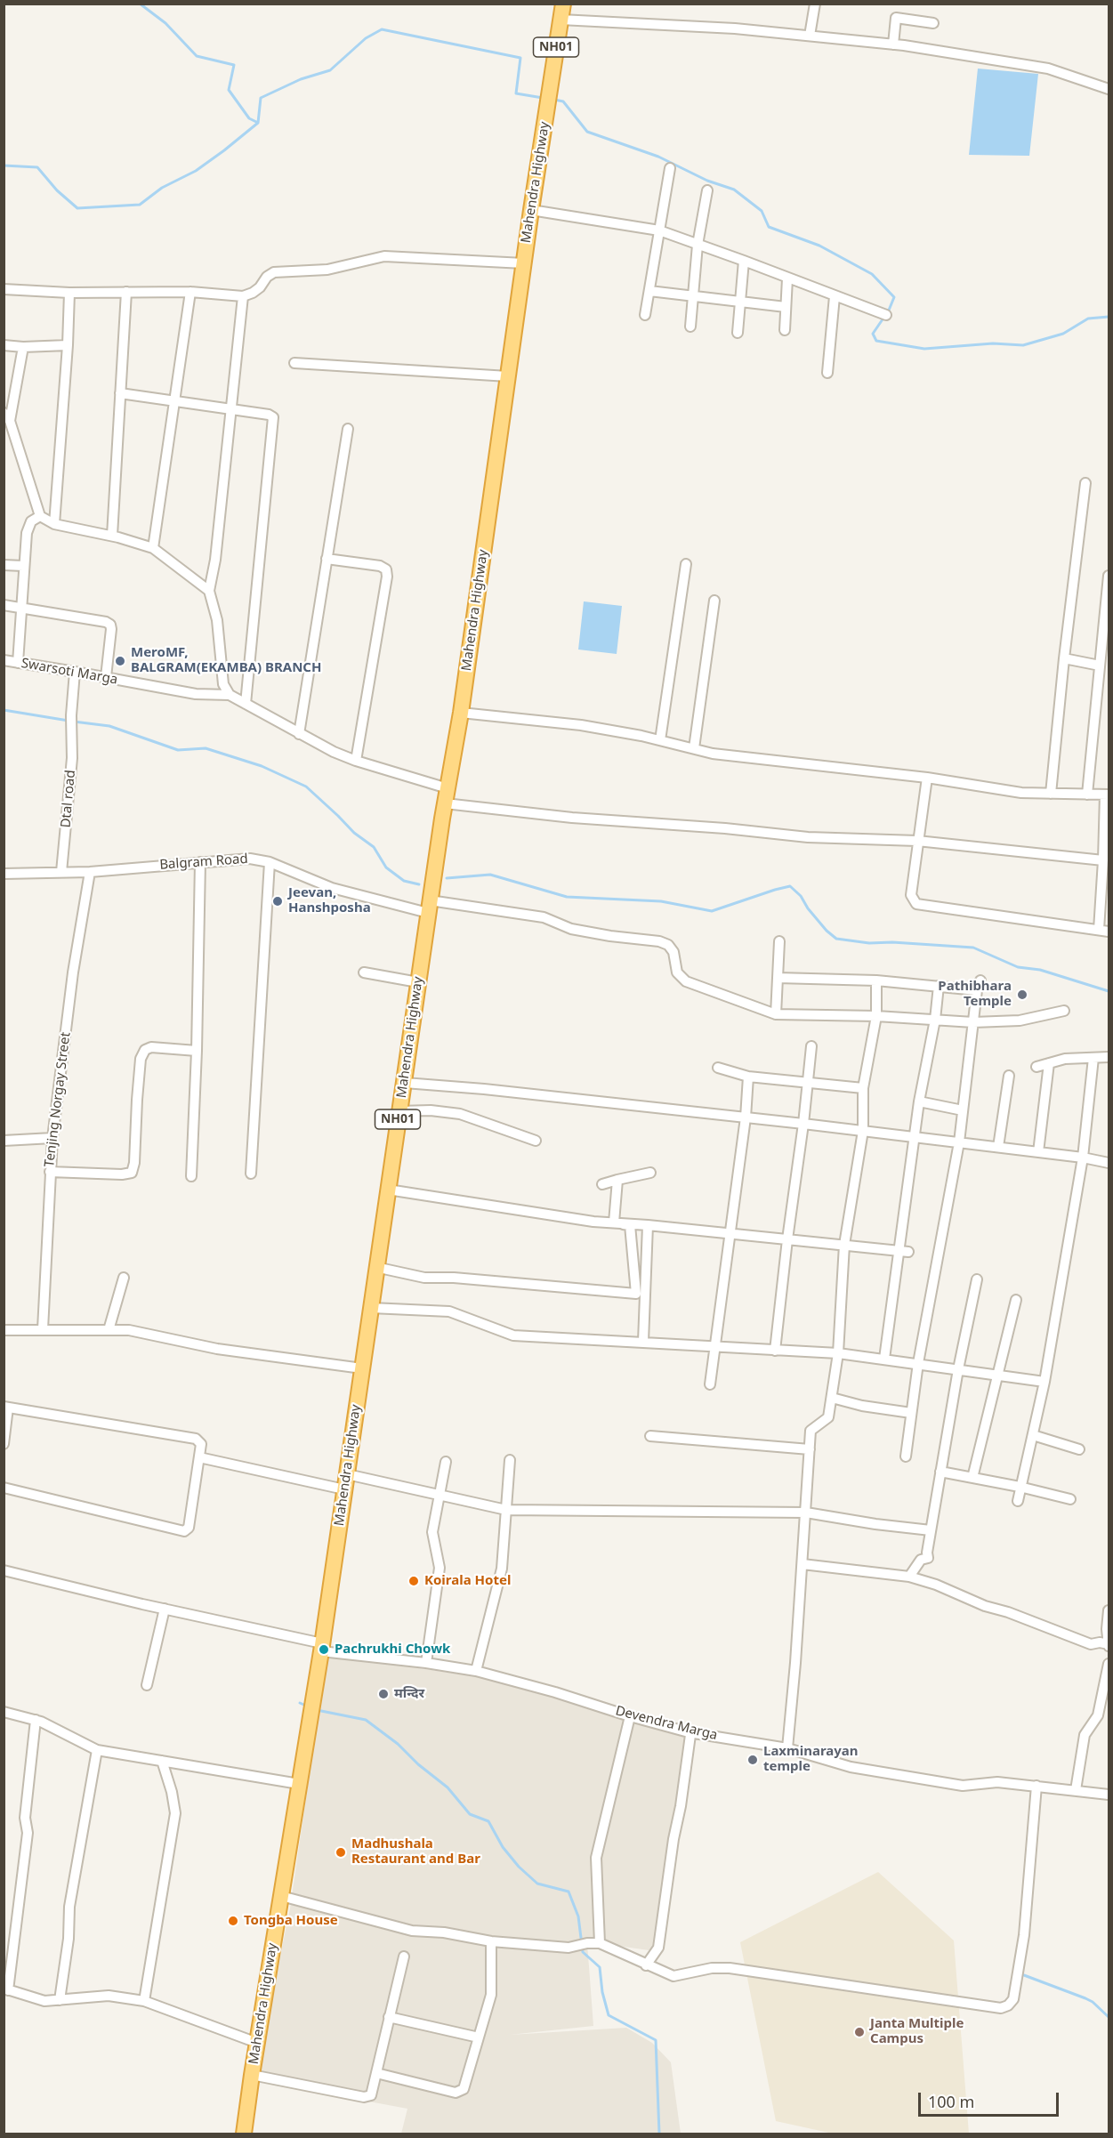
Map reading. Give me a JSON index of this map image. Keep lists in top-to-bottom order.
{
  "streets": {
    "highway": ["NH01", "Mahendra Highway"],
    "street": [
      "Swarsoti Marga",
      "Dtal road",
      "Balgram Road",
      "Tenjing Norgay Street",
      "Devendra Marga"
    ]
  },
  "crossings": [
    ["Mahendra Highway", "Balgram Road"],
    ["Mahendra Highway", "Devendra Marga"],
    ["Swarsoti Marga", "Dtal road"],
    ["Dtal road", "Balgram Road"],
    ["Balgram Road", "Tenjing Norgay Street"]
  ],
  "places": [
    "MeroMF, BALGRAM(EKAMBA) BRANCH",
    "Jeevan, Hanshposha",
    "Pathibhara Temple",
    "Koirala Hotel",
    "Pachrukhi Chowk",
    "मन्दिर",
    "Laxminarayan temple",
    "Madhushala Restaurant and Bar",
    "Tongba House",
    "Janta Multiple Campus"
  ],
  "scale_bar": "100 m"
}
